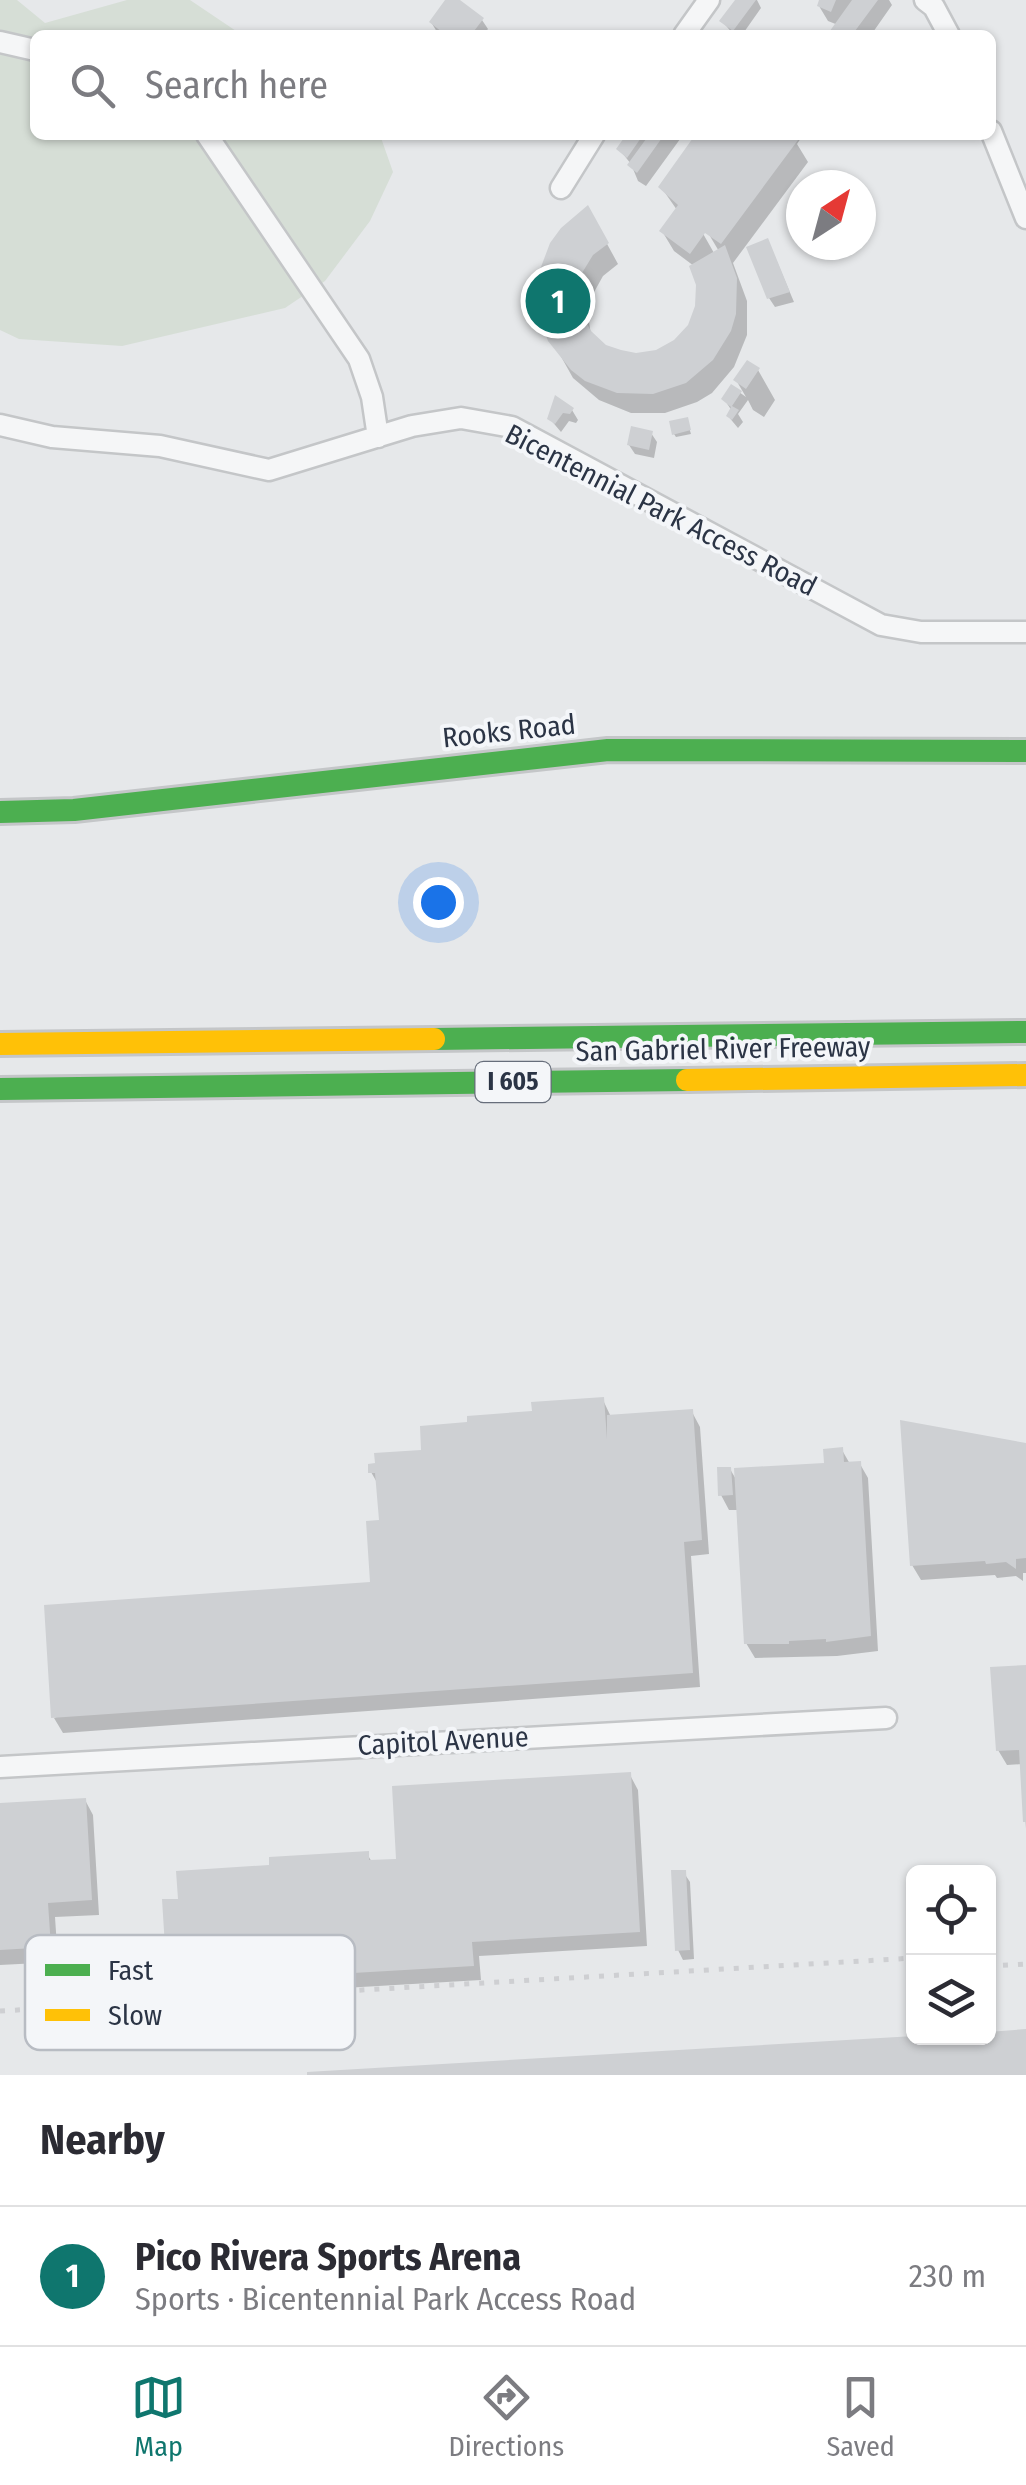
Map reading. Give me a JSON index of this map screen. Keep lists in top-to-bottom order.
{
  "streets": {
    "main road": ["Rooks Road", "San Gabriel River Freeway", "I 605"],
    "street": ["Bicentennial Park Access Road", "Capitol Avenue"]
  },
  "legend": ["Fast", "Slow"],
  "north": "top right",
  "page": {
    "search": "Search here",
    "pins": "1",
    "heading": "Nearby",
    "list": [
      {
        "mark": "1",
        "name": "Pico Rivera Sports Arena",
        "note": "Sports · Bicentennial Park Access Road",
        "value": "230 m"
      }
    ],
    "nav": ["Map", "Directions", "Saved"]
  }
}
